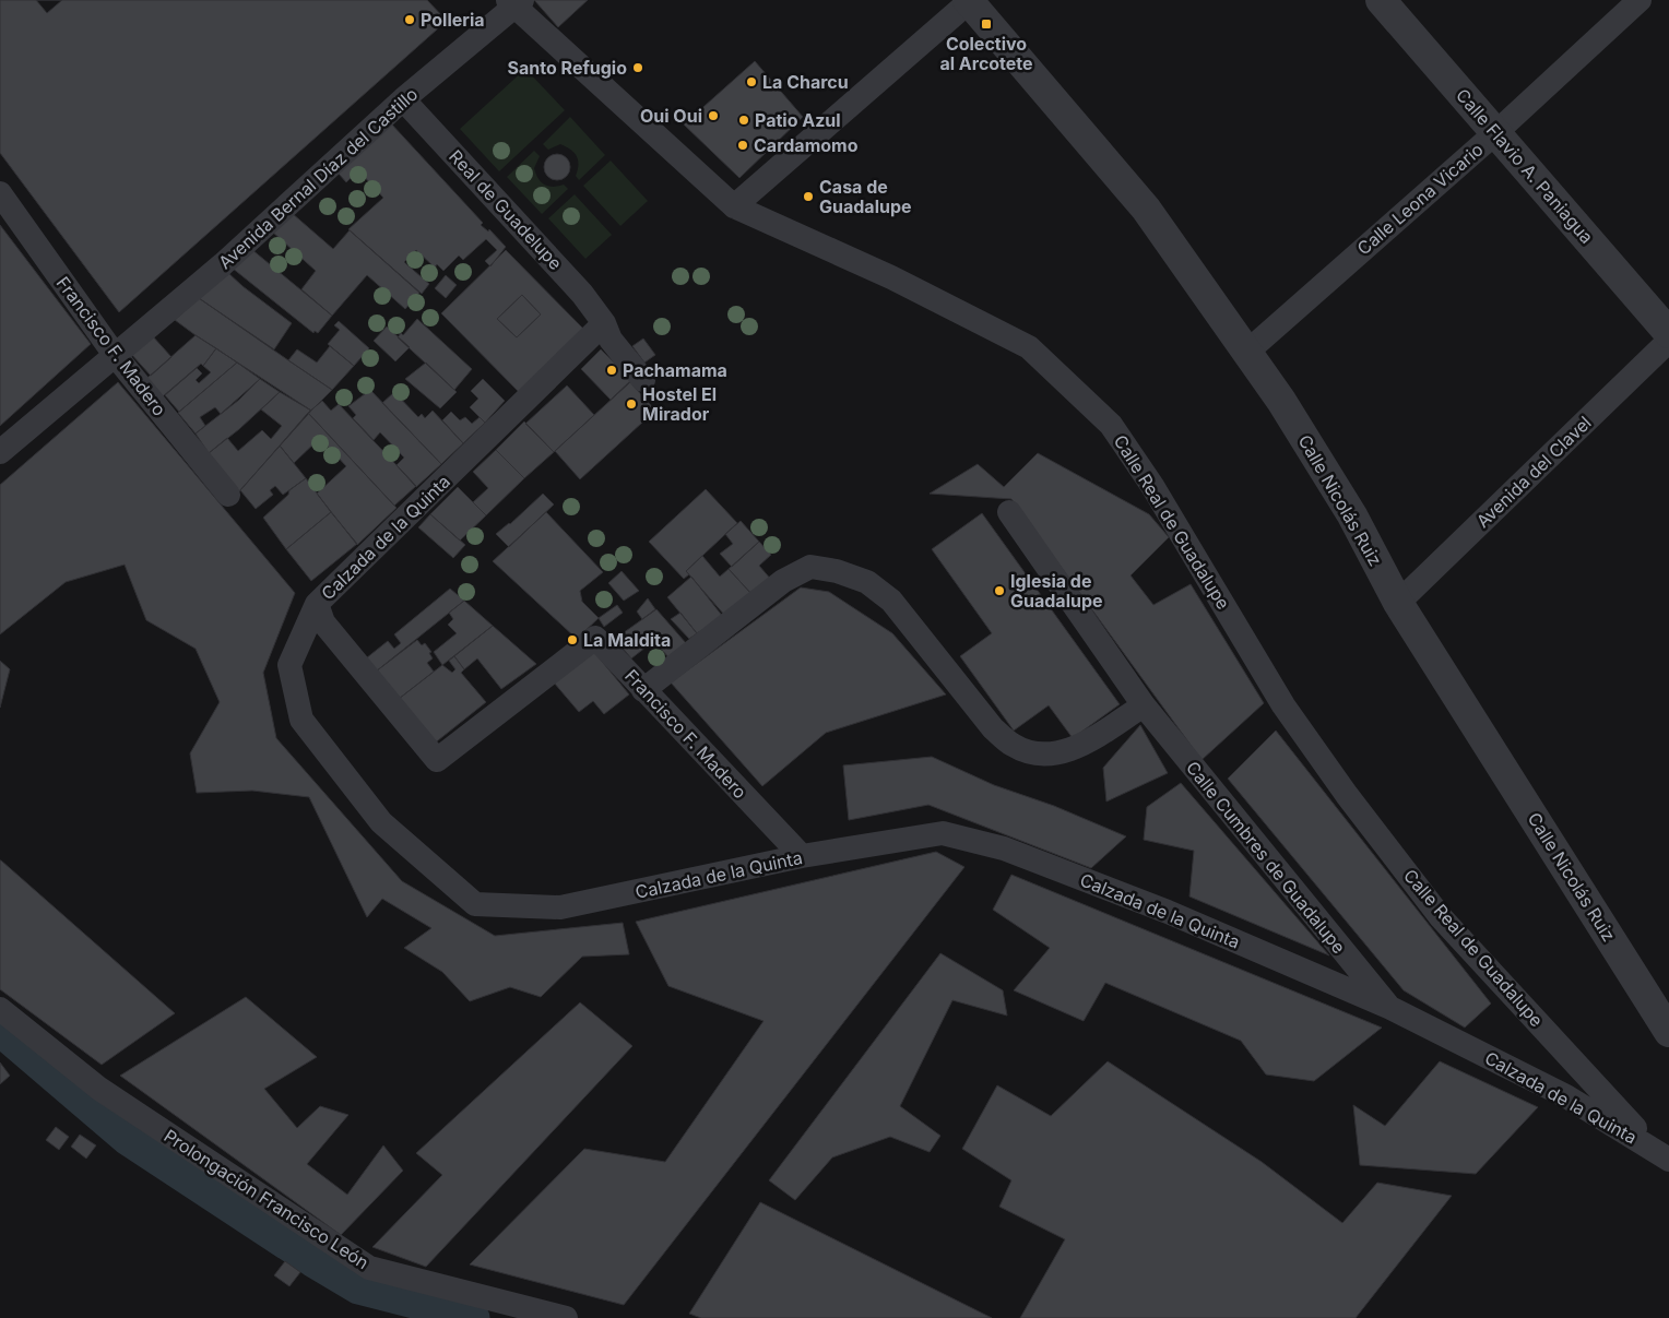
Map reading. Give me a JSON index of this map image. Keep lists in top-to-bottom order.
{
  "streets": {
    "street": [
      "Calle Flavio A. Paniagua",
      "Avenida Bernal Díaz del Castillo",
      "Calle Leona Vicario",
      "Real de Guadelupe",
      "Francisco F. Madero",
      "Avenida del Clavel",
      "Calle Nicolás Ruiz",
      "Calle Real de Guadalupe",
      "Calzada de la Quinta",
      "Calle Cumbres de Guadalupe",
      "Prolongación Francisco León"
    ]
  },
  "crossings": [
    ["Calle Flavio A. Paniagua", "Calle Leona Vicario"],
    ["Avenida Bernal Díaz del Castillo", "Real de Guadelupe"],
    ["Avenida Bernal Díaz del Castillo", "Francisco F. Madero"],
    ["Avenida Bernal Díaz del Castillo", "Calle Real de Guadalupe"],
    ["Calle Leona Vicario", "Calle Nicolás Ruiz"],
    ["Real de Guadelupe", "Calzada de la Quinta"],
    ["Francisco F. Madero", "Calzada de la Quinta"],
    ["Avenida del Clavel", "Calle Nicolás Ruiz"],
    ["Calle Real de Guadalupe", "Calzada de la Quinta"],
    ["Calzada de la Quinta", "Calle Cumbres de Guadalupe"]
  ],
  "places": {
    "other": [
      "Polleria",
      "Santo Refugio",
      "La Charcu",
      "Oui Oui",
      "Patio Azul",
      "Cardamomo",
      "Casa de Guadalupe",
      "Pachamama",
      "Hostel El Mirador",
      "Iglesia de Guadalupe",
      "La Maldita"
    ],
    "transit": ["Colectivo al Arcotete"]
  }
}
